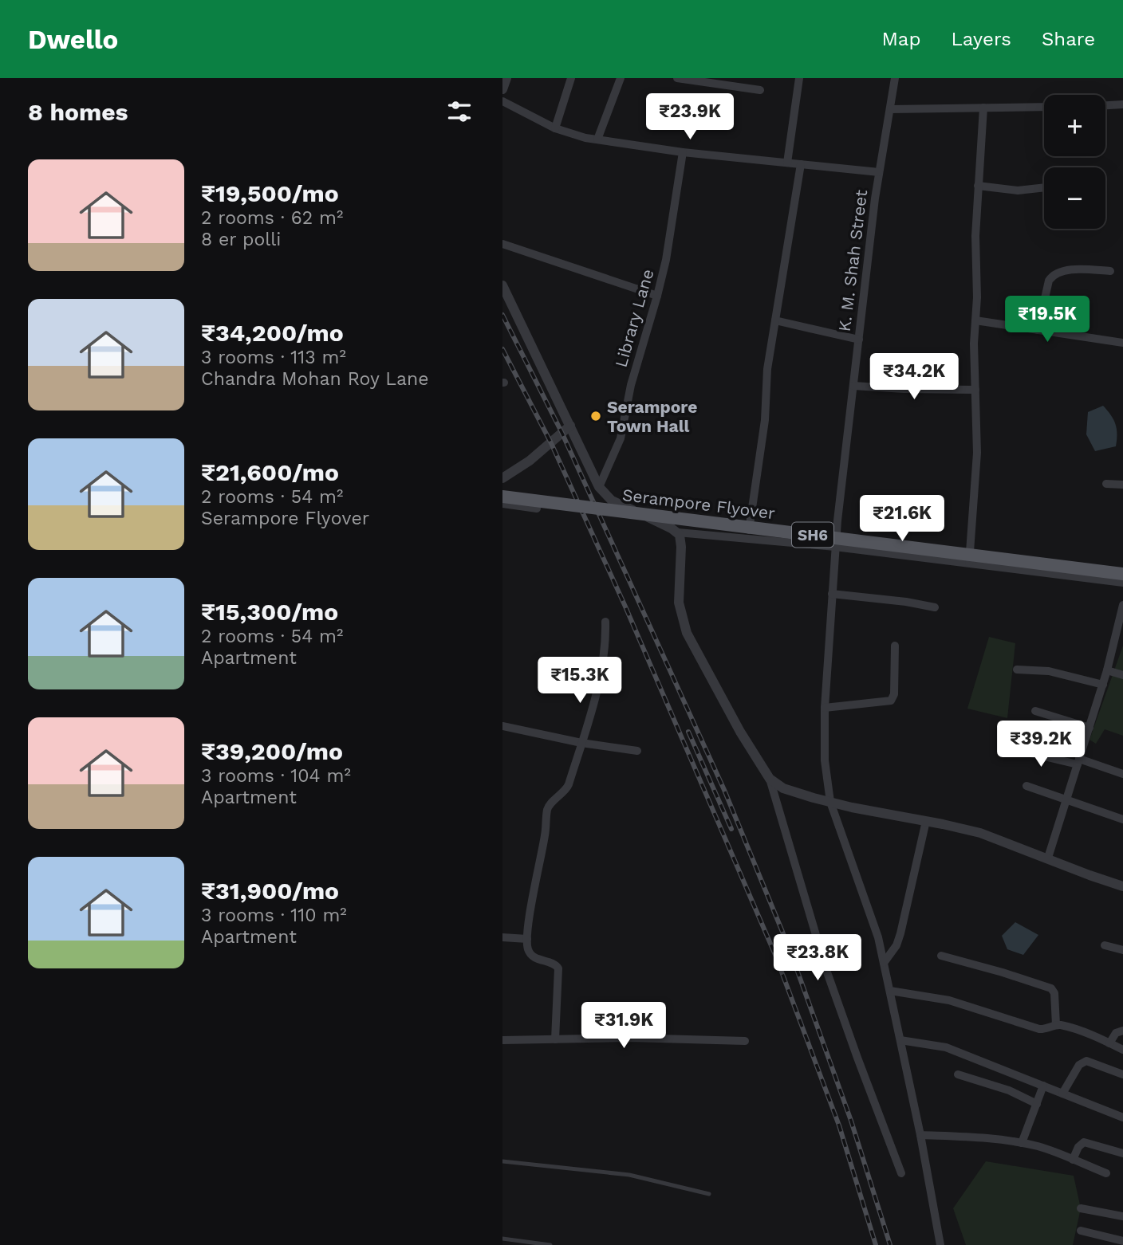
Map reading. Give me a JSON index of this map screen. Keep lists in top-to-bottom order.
{
  "streets": {
    "main road": ["Serampore Flyover", "SH6"],
    "street": ["K. M. Shah Street", "Library Lane"]
  },
  "places": ["Serampore Town Hall"],
  "page": {
    "header": "Dwello",
    "nav": ["Map", "Layers", "Share"],
    "heading": "8 homes",
    "price": [
      "₹23.9K",
      "₹19.5K",
      "₹34.2K",
      "₹21.6K",
      "₹15.3K",
      "₹39.2K",
      "₹23.8K",
      "₹31.9K"
    ],
    "map_buttons": ["+", "−"],
    "list": [
      {
        "name": "₹19,500/mo",
        "note": "2 rooms · 62 m² · 8 er polli"
      },
      {
        "name": "₹34,200/mo",
        "note": "3 rooms · 113 m² · Chandra Mohan Roy Lane"
      },
      {
        "name": "₹21,600/mo",
        "note": "2 rooms · 54 m² · Serampore Flyover"
      },
      {
        "name": "₹15,300/mo",
        "note": "2 rooms · 54 m² · Apartment"
      },
      {
        "name": "₹39,200/mo",
        "note": "3 rooms · 104 m² · Apartment"
      },
      {
        "name": "₹31,900/mo",
        "note": "3 rooms · 110 m² · Apartment"
      }
    ]
  }
}
